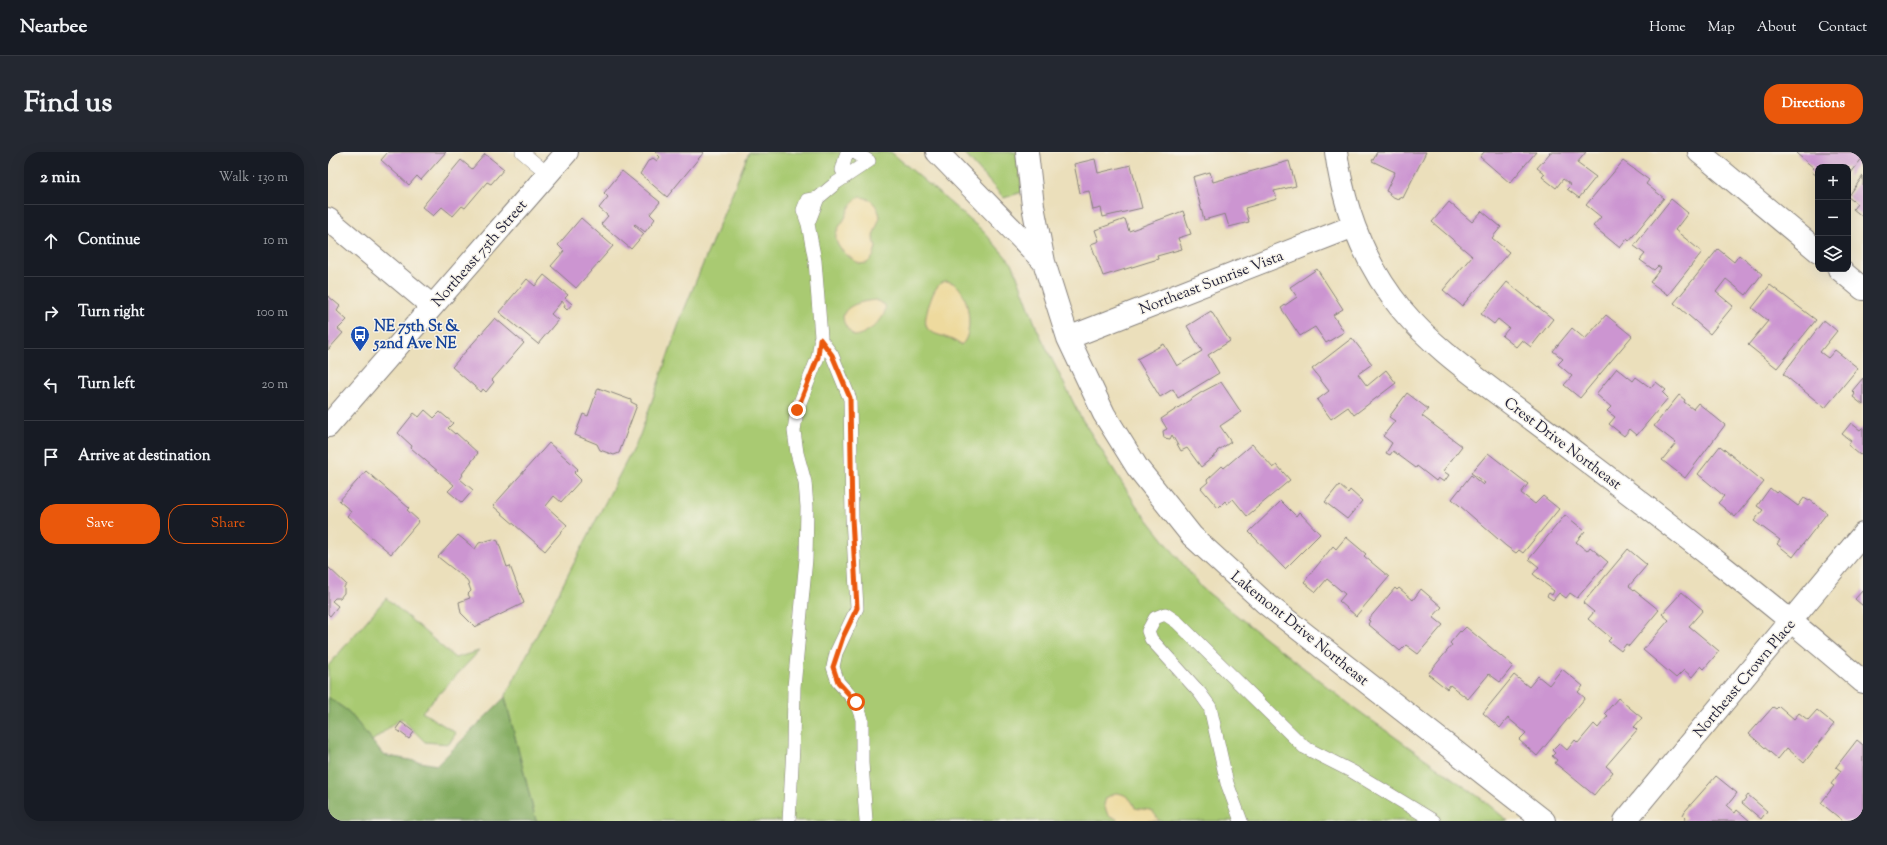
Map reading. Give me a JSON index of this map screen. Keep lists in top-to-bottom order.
{
  "streets": {
    "street": [
      "Northeast 75th Street",
      "Northeast Sunrise Vista",
      "Crest Drive Northeast",
      "Lakemont Drive Northeast",
      "Northeast Crown Place"
    ]
  },
  "crossings": [
    ["Northeast Sunrise Vista", "Crest Drive Northeast"],
    ["Northeast Sunrise Vista", "Lakemont Drive Northeast"],
    ["Crest Drive Northeast", "Northeast Crown Place"]
  ],
  "places": {
    "bus stop": ["NE 75th St & 52nd Ave NE"]
  },
  "page": {
    "header": "Nearbee",
    "nav": [
      "Home",
      "Map",
      "About",
      "Contact"
    ],
    "title": "Find us",
    "buttons": [
      "Directions",
      ["Save", "Share"]
    ],
    "heading": ["2 min", "Walk · 130 m"],
    "map_buttons": ["+", "−"],
    "list": [
      ["Continue", "10 m"],
      ["Turn right", "100 m"],
      ["Turn left", "20 m"],
      "Arrive at destination"
    ]
  }
}
